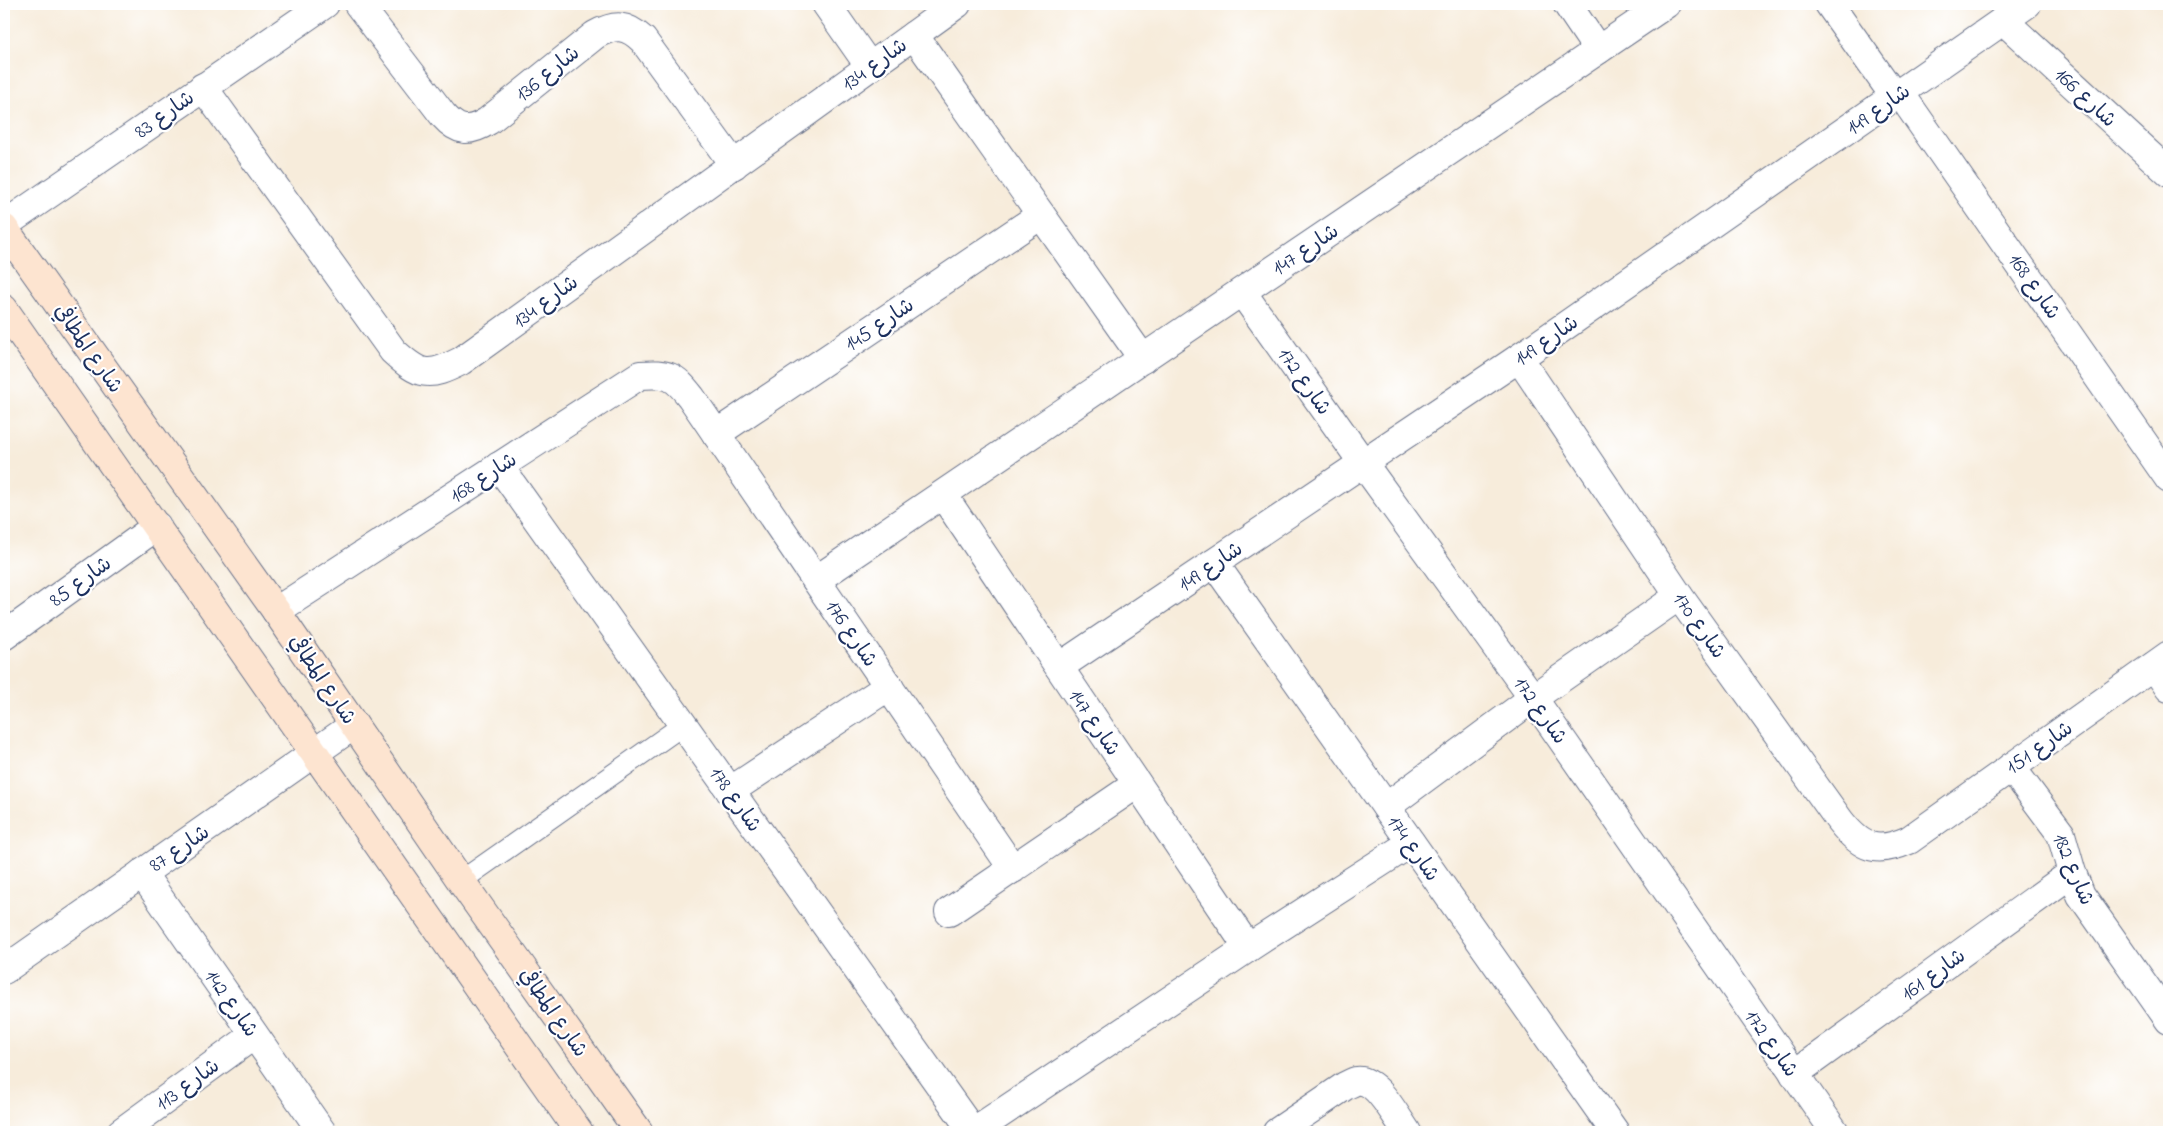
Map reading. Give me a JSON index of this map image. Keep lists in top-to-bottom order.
{
  "streets": {
    "street": [
      "شارع 134",
      "شارع 136",
      "شارع 166",
      "شارع 149",
      "شارع 83",
      "شارع 147",
      "شارع 168",
      "شارع 145",
      "شارع المطافي",
      "شارع 172",
      "شارع 85",
      "شارع 170",
      "شارع 176",
      "شارع 151",
      "شارع 178",
      "شارع 87",
      "شارع 174",
      "شارع 182",
      "شارع 161",
      "شارع 142",
      "شارع 113"
    ]
  },
  "crossings": [
    ["شارع 134", "شارع 136"],
    ["شارع 134", "شارع 83"],
    ["شارع 166", "شارع 149"],
    ["شارع 149", "شارع 147"],
    ["شارع 149", "شارع 168"],
    ["شارع 149", "شارع 172"],
    ["شارع 149", "شارع 170"],
    ["شارع 149", "شارع 174"],
    ["شارع 83", "شارع المطافي"],
    ["شارع 147", "شارع 172"],
    ["شارع 147", "شارع 176"],
    ["شارع 168", "شارع المطافي"],
    ["شارع 168", "شارع 176"],
    ["شارع 168", "شارع 178"],
    ["شارع 145", "شارع 176"],
    ["شارع المطافي", "شارع 87"],
    ["شارع 172", "شارع 161"],
    ["شارع 170", "شارع 151"],
    ["شارع 151", "شارع 182"],
    ["شارع 87", "شارع 142"],
    ["شارع 182", "شارع 161"],
    ["شارع 142", "شارع 113"]
  ]
}
